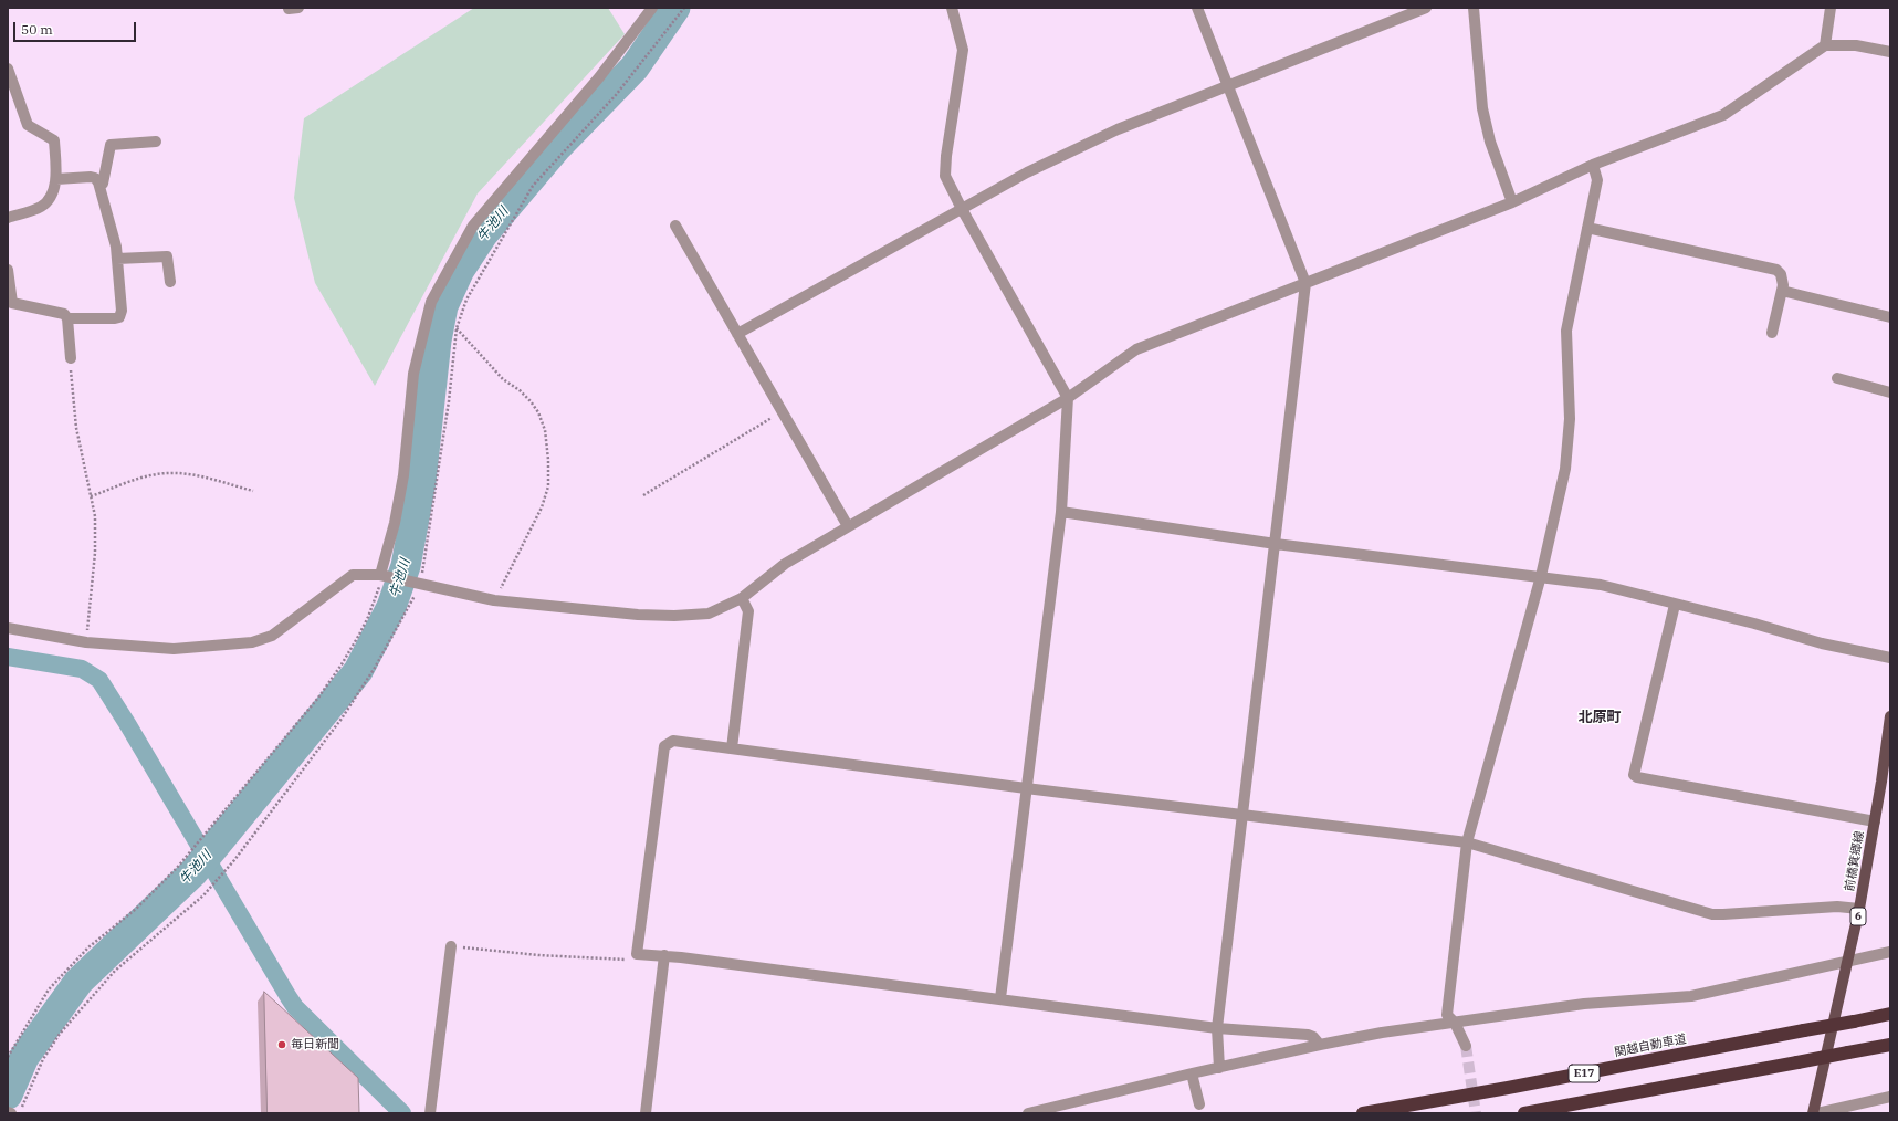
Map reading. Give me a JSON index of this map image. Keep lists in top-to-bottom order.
{
  "streets": {
    "highway": ["関越自動車道", "E17"],
    "main road": ["前橋箕郷線", "6"]
  },
  "districts": ["北原町"],
  "water": ["牛池川"],
  "places": ["毎日新聞"],
  "scale_bar": "50 m"
}
